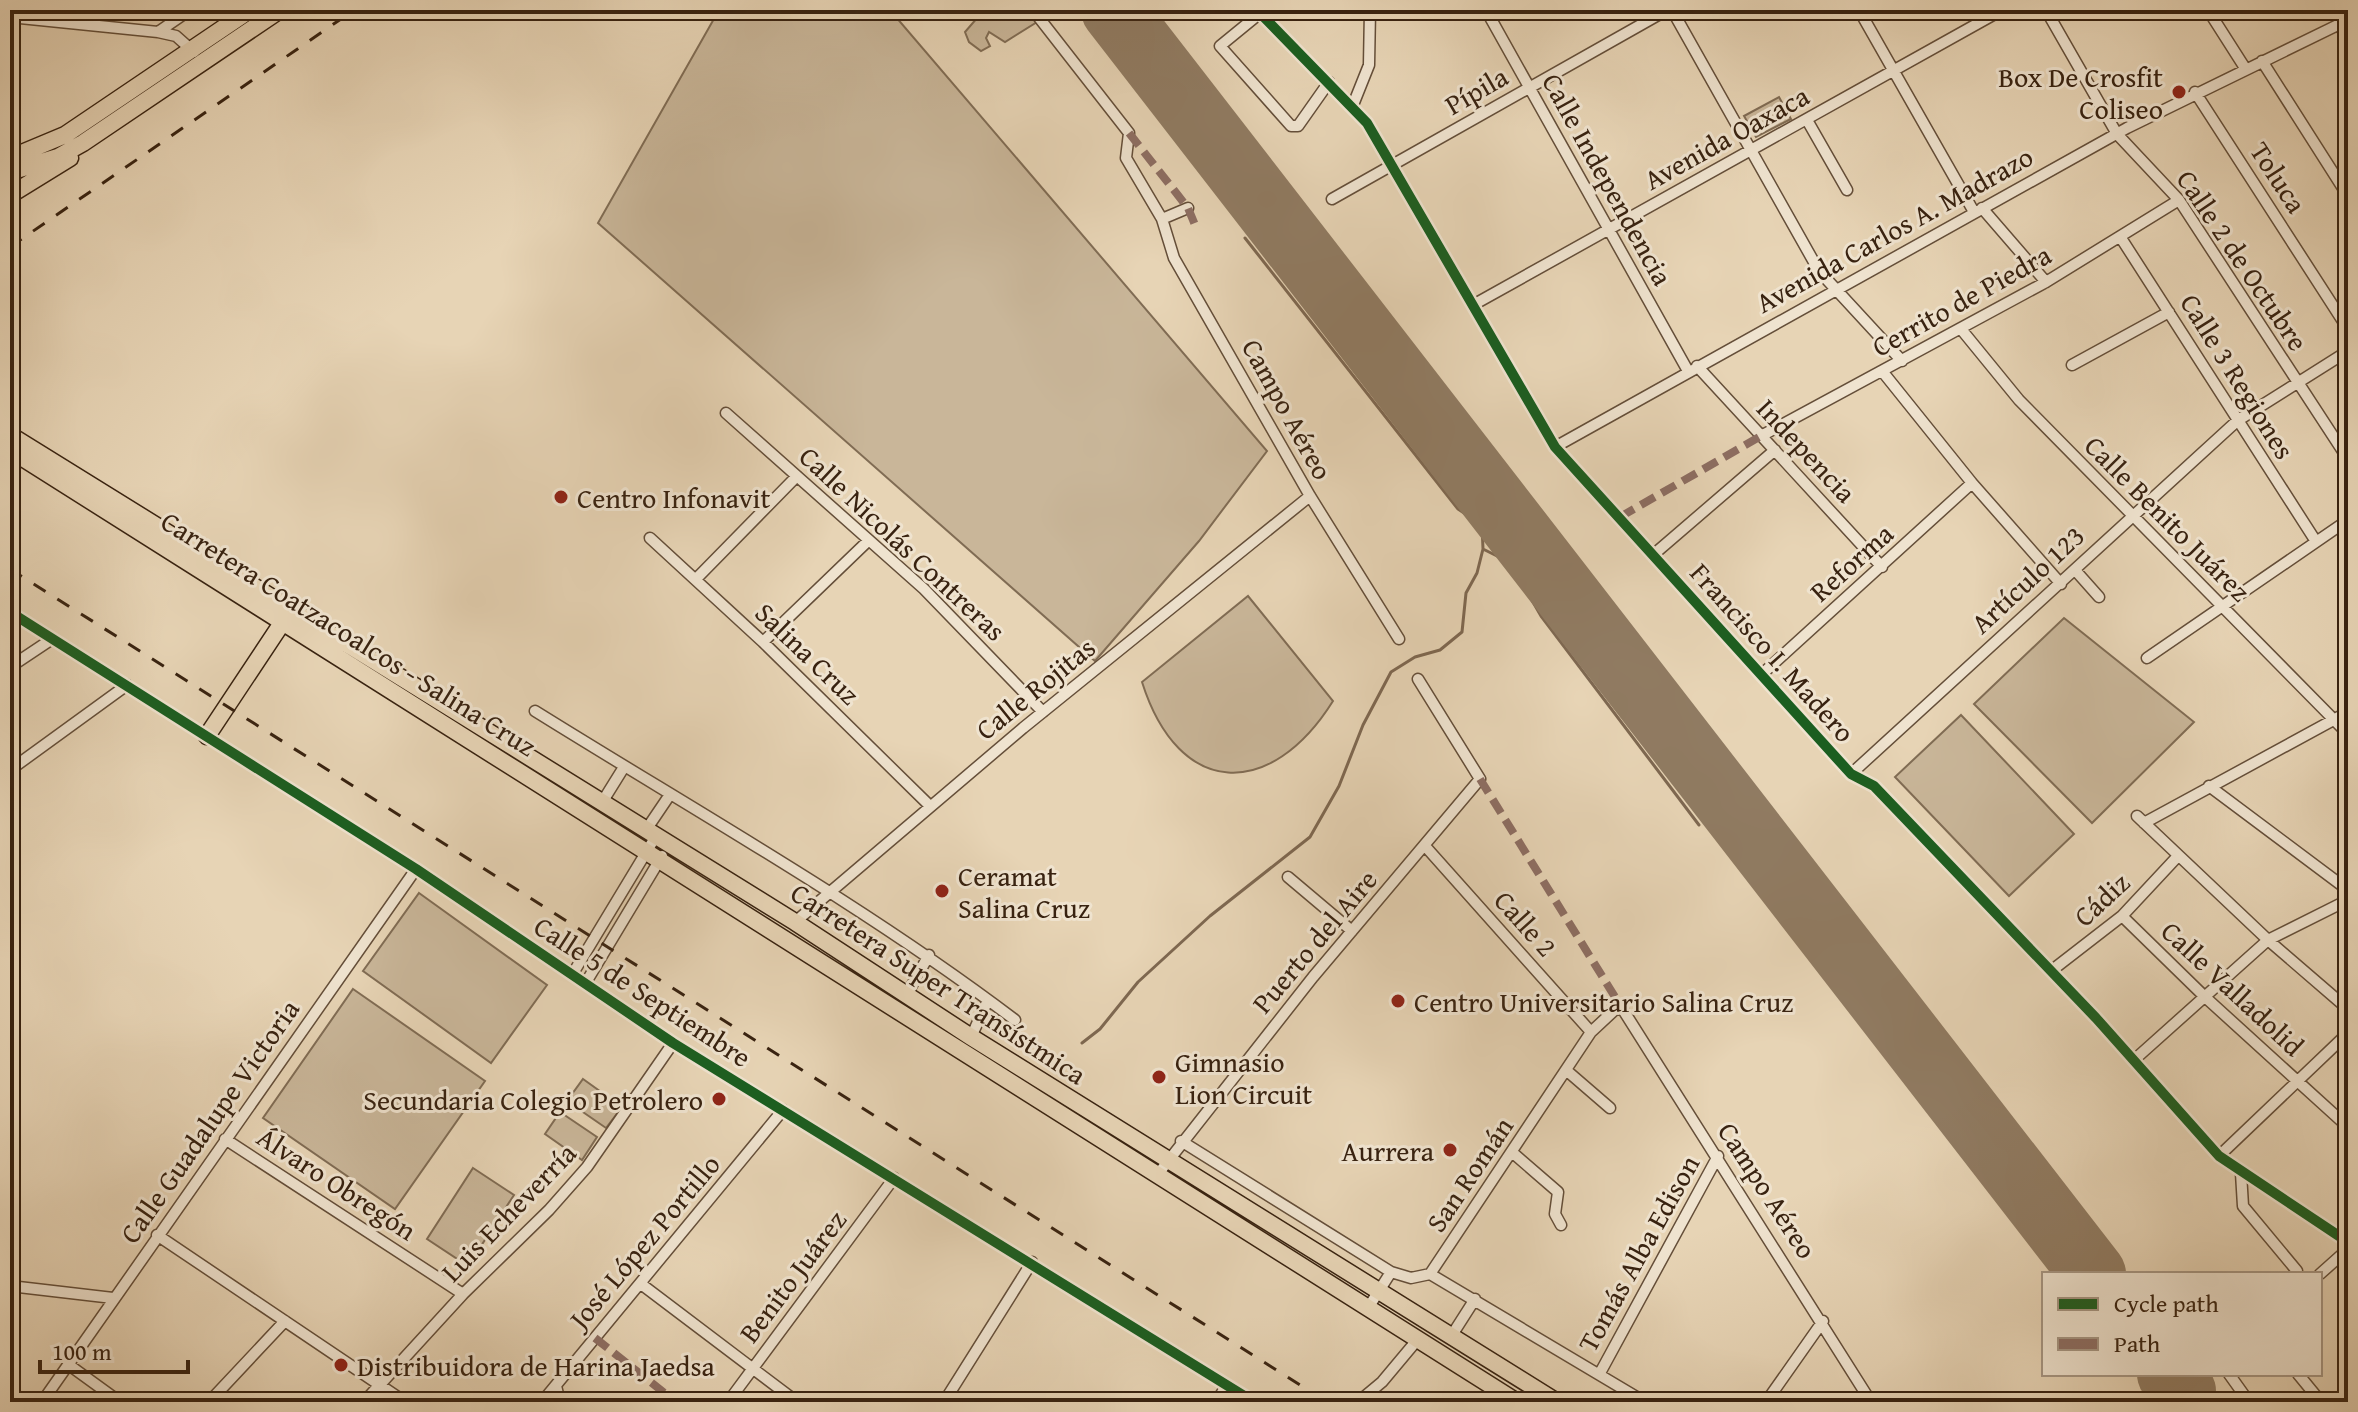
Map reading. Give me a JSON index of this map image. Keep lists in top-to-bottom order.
{
  "streets": {
    "main road": ["Carretera Coatzacoalcos - Salina Cruz", "Carretera Super Transístmica"],
    "street": [
      "Pípila",
      "Avenida Oaxaca",
      "Toluca",
      "Calle Independencia",
      "Avenida Carlos A. Madrazo",
      "Calle 2 de Octubre",
      "Cerrito de Piedra",
      "Calle 3 Regiones",
      "Campo Aéreo",
      "Indepencia",
      "Calle Benito Juárez",
      "Calle Nicolás Contreras",
      "Reforma",
      "Artículo 123",
      "Francisco I. Madero",
      "Salina Cruz",
      "Calle Rojitas",
      "Cádiz",
      "Calle 2",
      "Puerto del Aire",
      "Calle Valladolid",
      "Calle 5 de Septiembre",
      "Calle Guadalupe Victoria",
      "San Román",
      "Álvaro Obregón",
      "Luis Echeverría",
      "José López Portillo",
      "Tomás Alba Edison",
      "Benito Juárez"
    ]
  },
  "crossings": [
    ["Pípila", "Calle Independencia"],
    ["Pípila", "Francisco I. Madero"],
    ["Avenida Oaxaca", "Calle Independencia"],
    ["Avenida Oaxaca", "Francisco I. Madero"],
    ["Toluca", "Avenida Carlos A. Madrazo"],
    ["Calle Independencia", "Avenida Carlos A. Madrazo"],
    ["Calle Independencia", "Indepencia"],
    ["Avenida Carlos A. Madrazo", "Calle 2 de Octubre"],
    ["Avenida Carlos A. Madrazo", "Indepencia"],
    ["Avenida Carlos A. Madrazo", "Francisco I. Madero"],
    ["Calle 2 de Octubre", "Cerrito de Piedra"],
    ["Calle 2 de Octubre", "Artículo 123"],
    ["Cerrito de Piedra", "Calle 3 Regiones"],
    ["Cerrito de Piedra", "Indepencia"],
    ["Cerrito de Piedra", "Calle Benito Juárez"],
    ["Calle 3 Regiones", "Artículo 123"],
    ["Campo Aéreo", "Calle Rojitas"],
    ["Campo Aéreo", "San Román"],
    ["Campo Aéreo", "Tomás Alba Edison"],
    ["Indepencia", "Reforma"],
    ["Calle Benito Juárez", "Artículo 123"],
    ["Calle Nicolás Contreras", "Calle Rojitas"],
    ["Reforma", "Francisco I. Madero"],
    ["Artículo 123", "Francisco I. Madero"],
    ["Carretera Coatzacoalcos - Salina Cruz", "Carretera Super Transístmica"],
    ["Francisco I. Madero", "Cádiz"],
    ["Salina Cruz", "Calle Rojitas"],
    ["Calle Rojitas", "Carretera Super Transístmica"],
    ["Cádiz", "Calle Valladolid"],
    ["Calle 2", "Puerto del Aire"],
    ["Calle 2", "San Román"],
    ["Puerto del Aire", "Carretera Super Transístmica"],
    ["Calle 5 de Septiembre", "Calle Guadalupe Victoria"],
    ["Calle 5 de Septiembre", "Luis Echeverría"],
    ["Calle 5 de Septiembre", "José López Portillo"],
    ["Calle 5 de Septiembre", "Benito Juárez"],
    ["Calle Guadalupe Victoria", "Álvaro Obregón"],
    ["Álvaro Obregón", "Luis Echeverría"]
  ],
  "places": [
    "Box De Crosfit Coliseo",
    "Centro Infonavit",
    "Ceramat Salina Cruz",
    "Centro Universitario Salina Cruz",
    "Gimnasio Lion Circuit",
    "Secundaria Colegio Petrolero",
    "Aurrera",
    "Distribuidora de Harina Jaedsa"
  ],
  "legend": ["Cycle path", "Path"],
  "scale_bar": "100 m"
}
